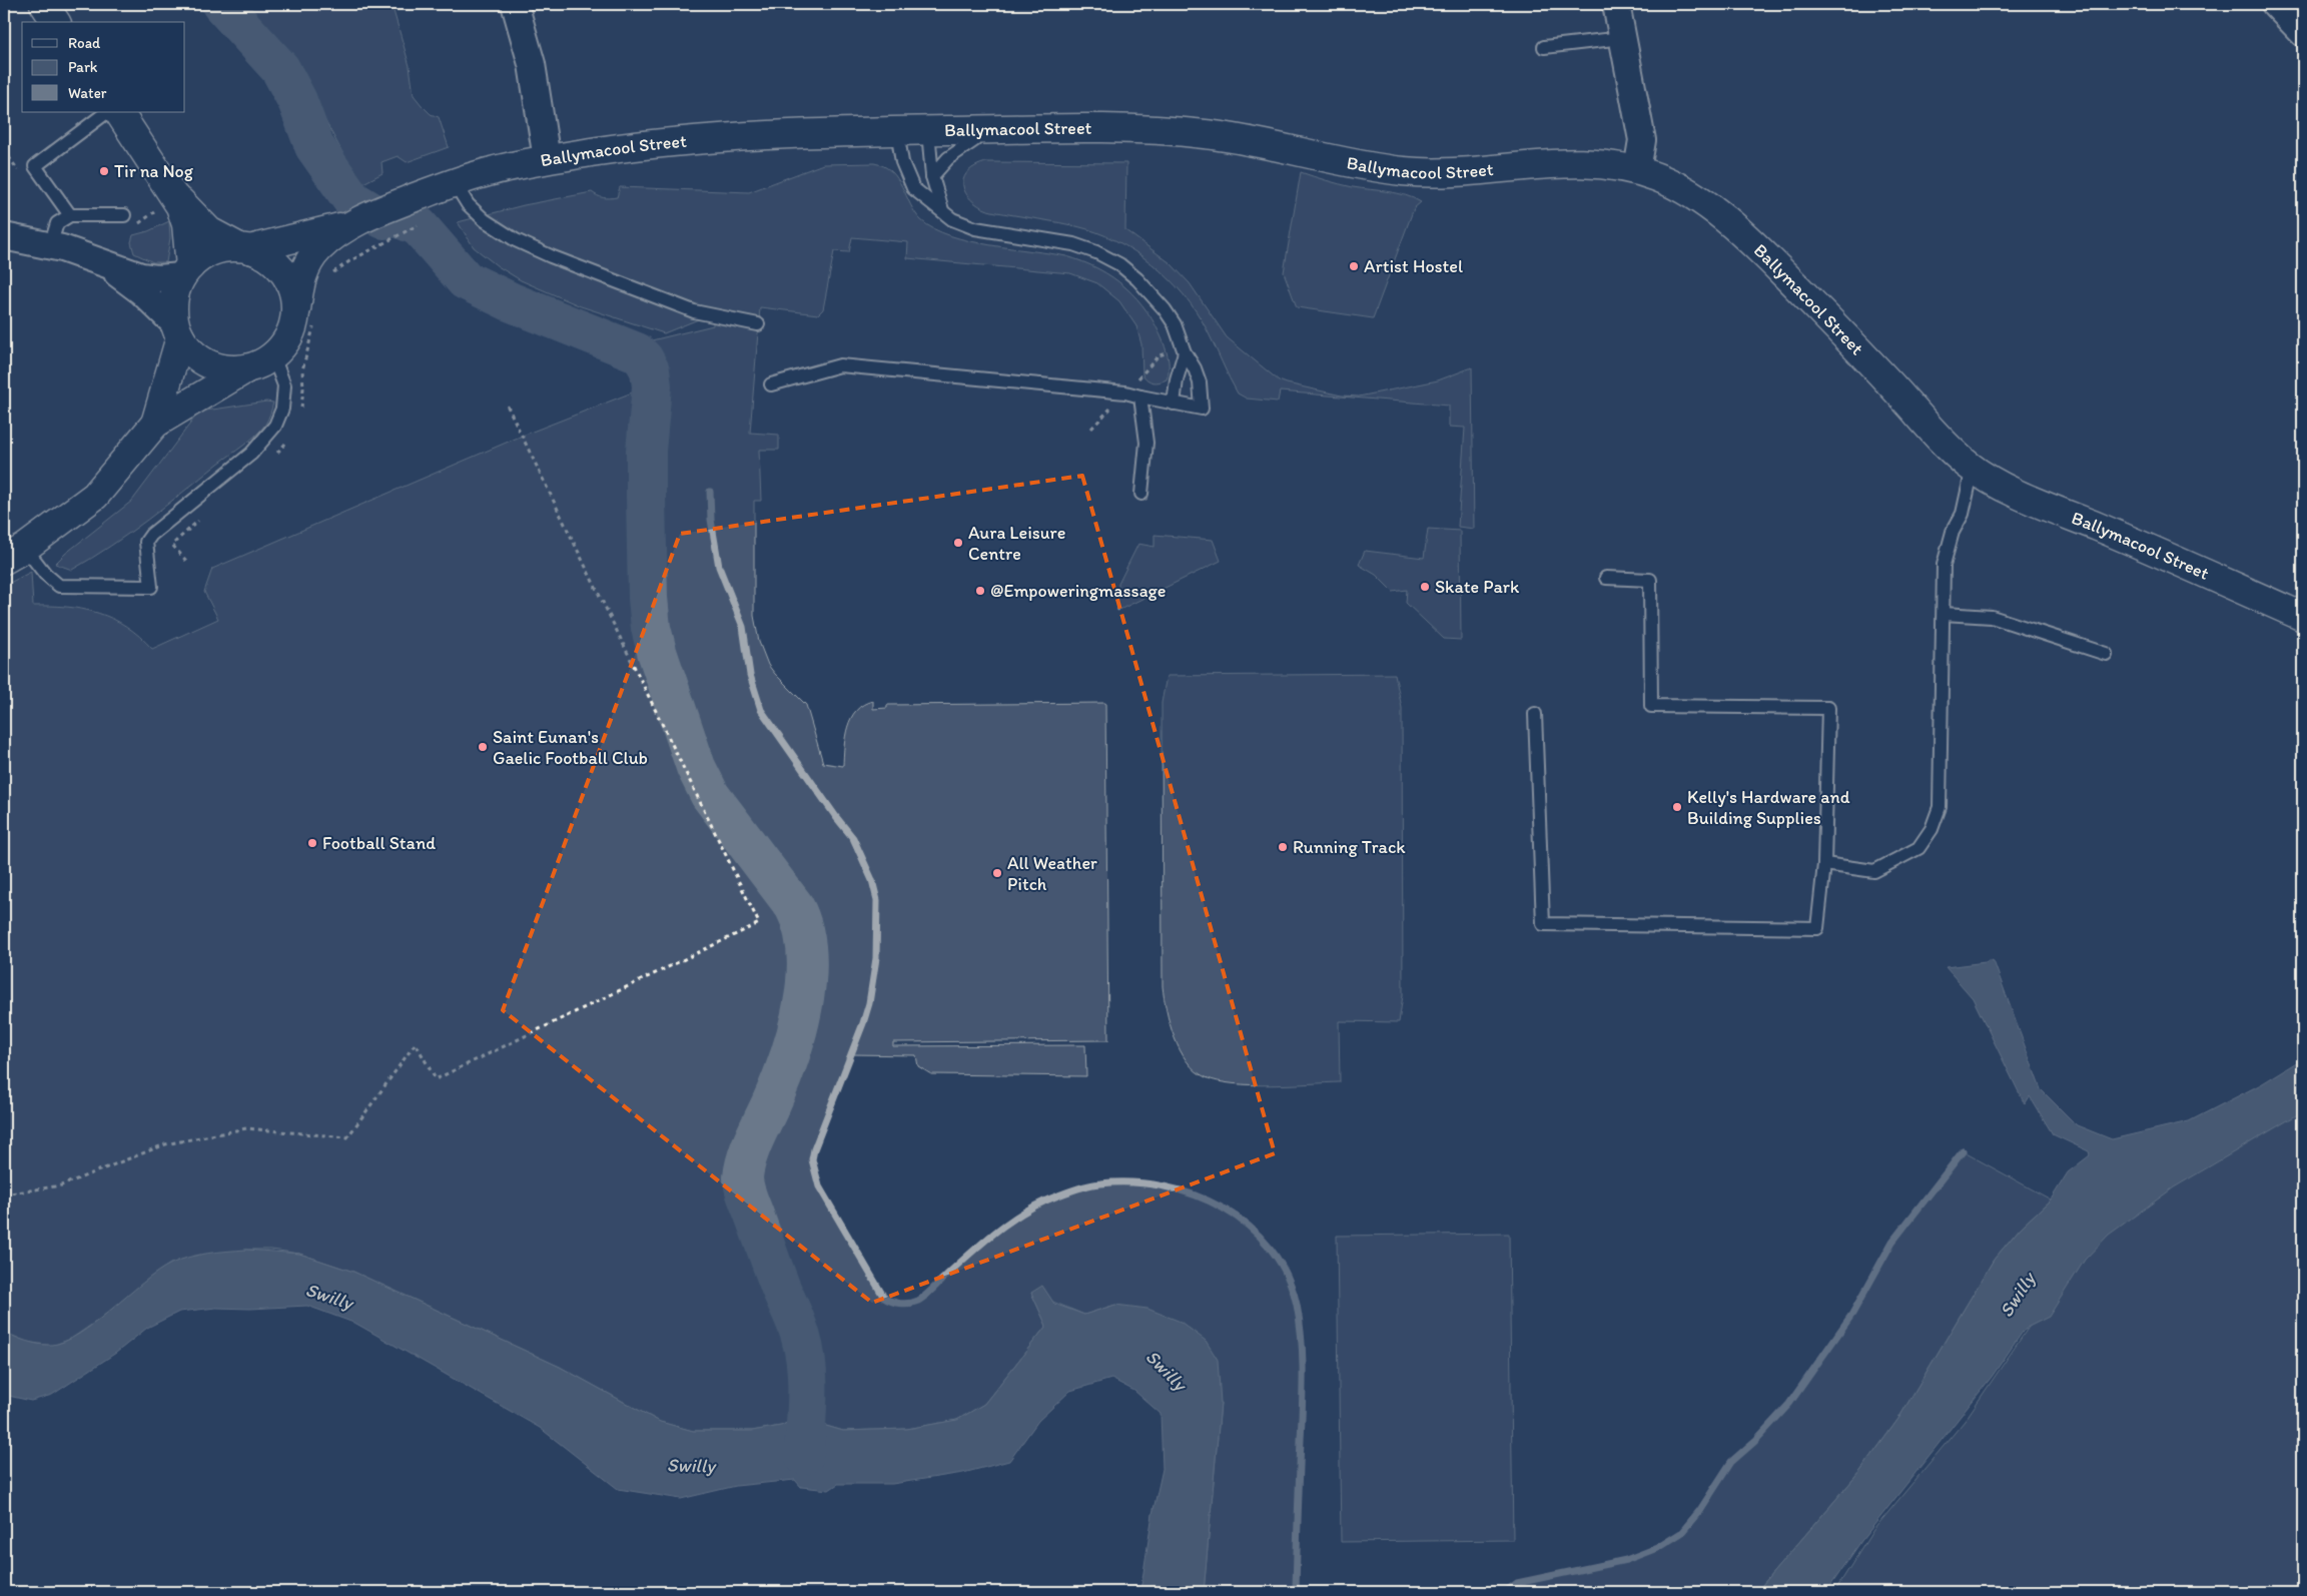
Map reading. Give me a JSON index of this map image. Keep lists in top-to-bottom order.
{
  "streets": {
    "main road": ["Ballymacool Street"]
  },
  "water": ["Swilly"],
  "places": [
    "Tir na Nog",
    "Artist Hostel",
    "Aura Leisure Centre",
    "Skate Park",
    "@Empoweringmassage",
    "Saint Eunan's Gaelic Football Club",
    "Kelly's Hardware and Building Supplies",
    "Football Stand",
    "Running Track",
    "All Weather Pitch"
  ],
  "legend": ["Road", "Park", "Water"]
}
